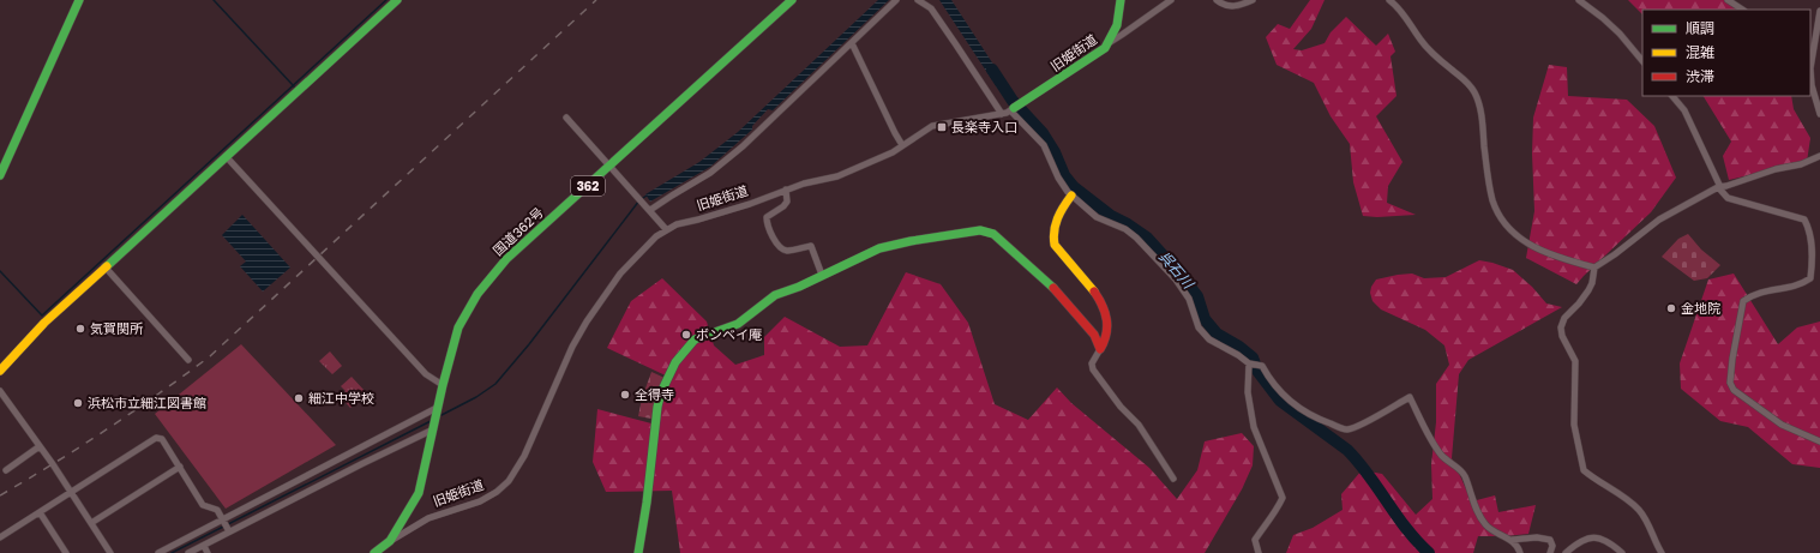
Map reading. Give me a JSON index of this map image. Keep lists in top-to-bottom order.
{
  "streets": {
    "main road": ["旧姫街道", "362", "国道362号"]
  },
  "crossings": [
    ["旧姫街道", "国道362号"]
  ],
  "water": ["呉石川"],
  "places": {
    "transit": ["長楽寺入口"],
    "other": [
      "金地院",
      "気賀関所",
      "ボンベイ庵",
      "全得寺",
      "細江中学校",
      "浜松市立細江図書館"
    ]
  },
  "legend": ["順調", "混雑", "渋滞"]
}
